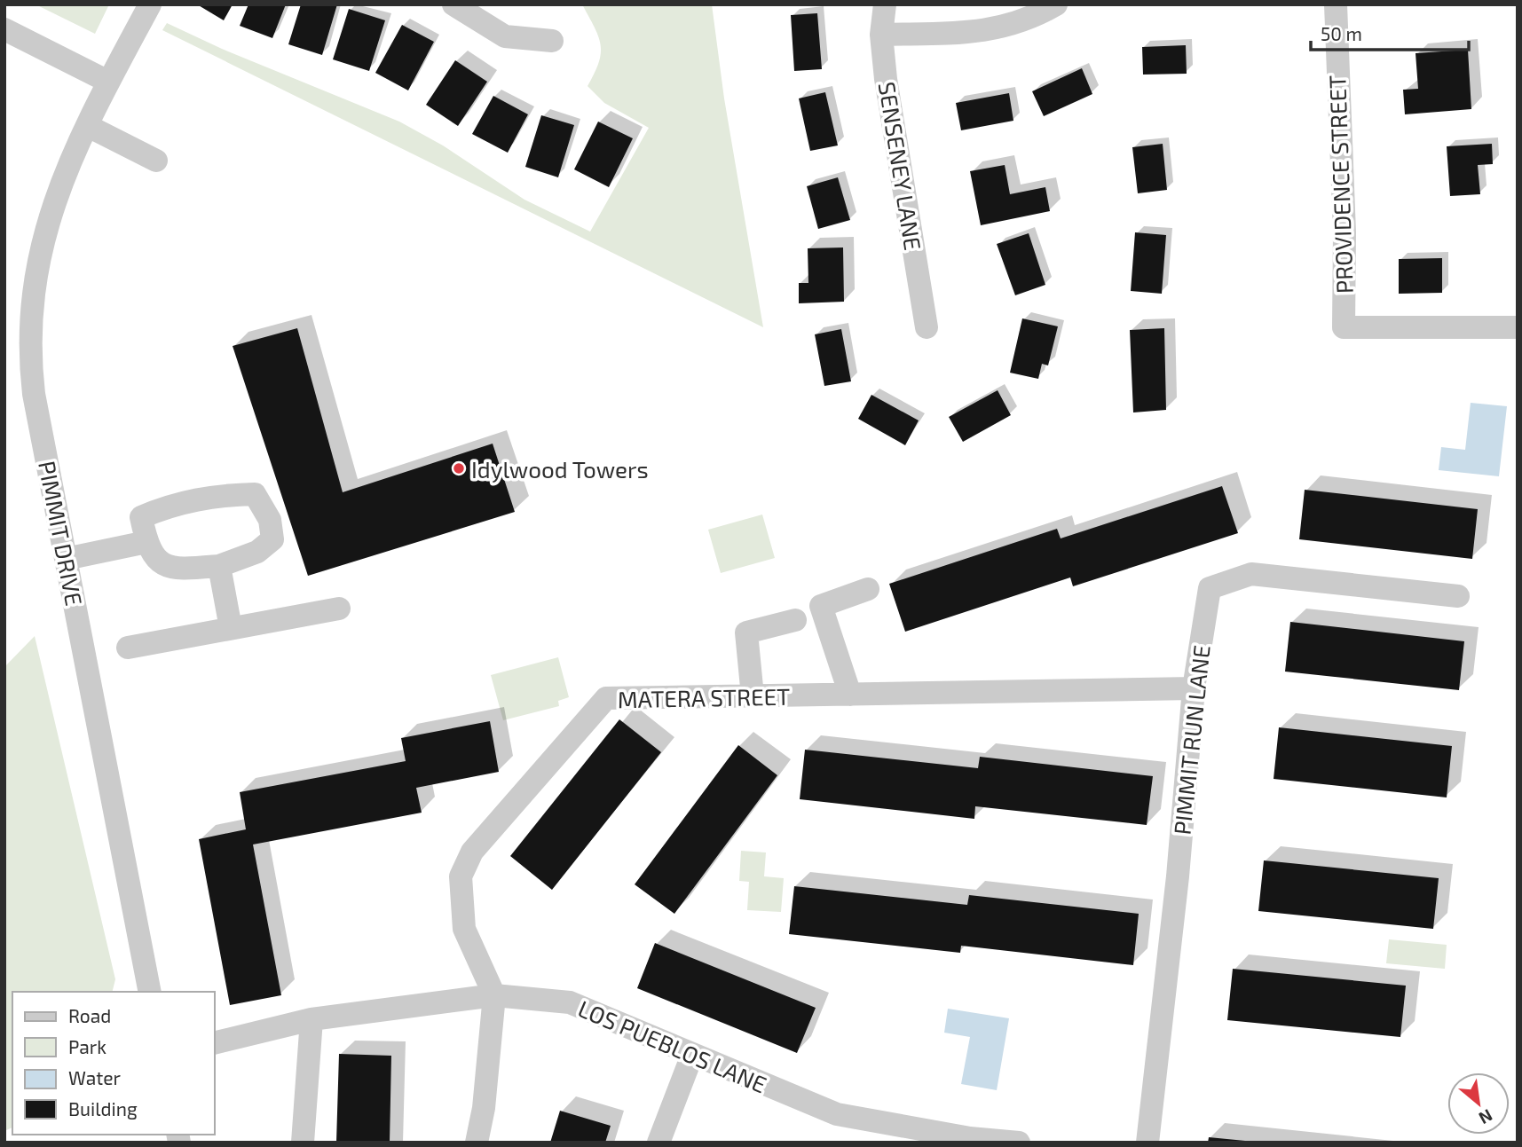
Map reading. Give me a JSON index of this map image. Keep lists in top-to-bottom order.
{
  "streets": {
    "street": [
      "SENSENEY LANE",
      "PROVIDENCE STREET",
      "PIMMIT DRIVE",
      "MATERA STREET",
      "PIMMIT RUN LANE",
      "LOS PUEBLOS LANE"
    ]
  },
  "crossings": [
    ["MATERA STREET", "PIMMIT RUN LANE"],
    ["MATERA STREET", "LOS PUEBLOS LANE"]
  ],
  "places": ["Idylwood Towers"],
  "legend": [
    "Road",
    "Park",
    "Water",
    "Building"
  ],
  "scale_bar": "50 m",
  "north": "bottom right"
}
